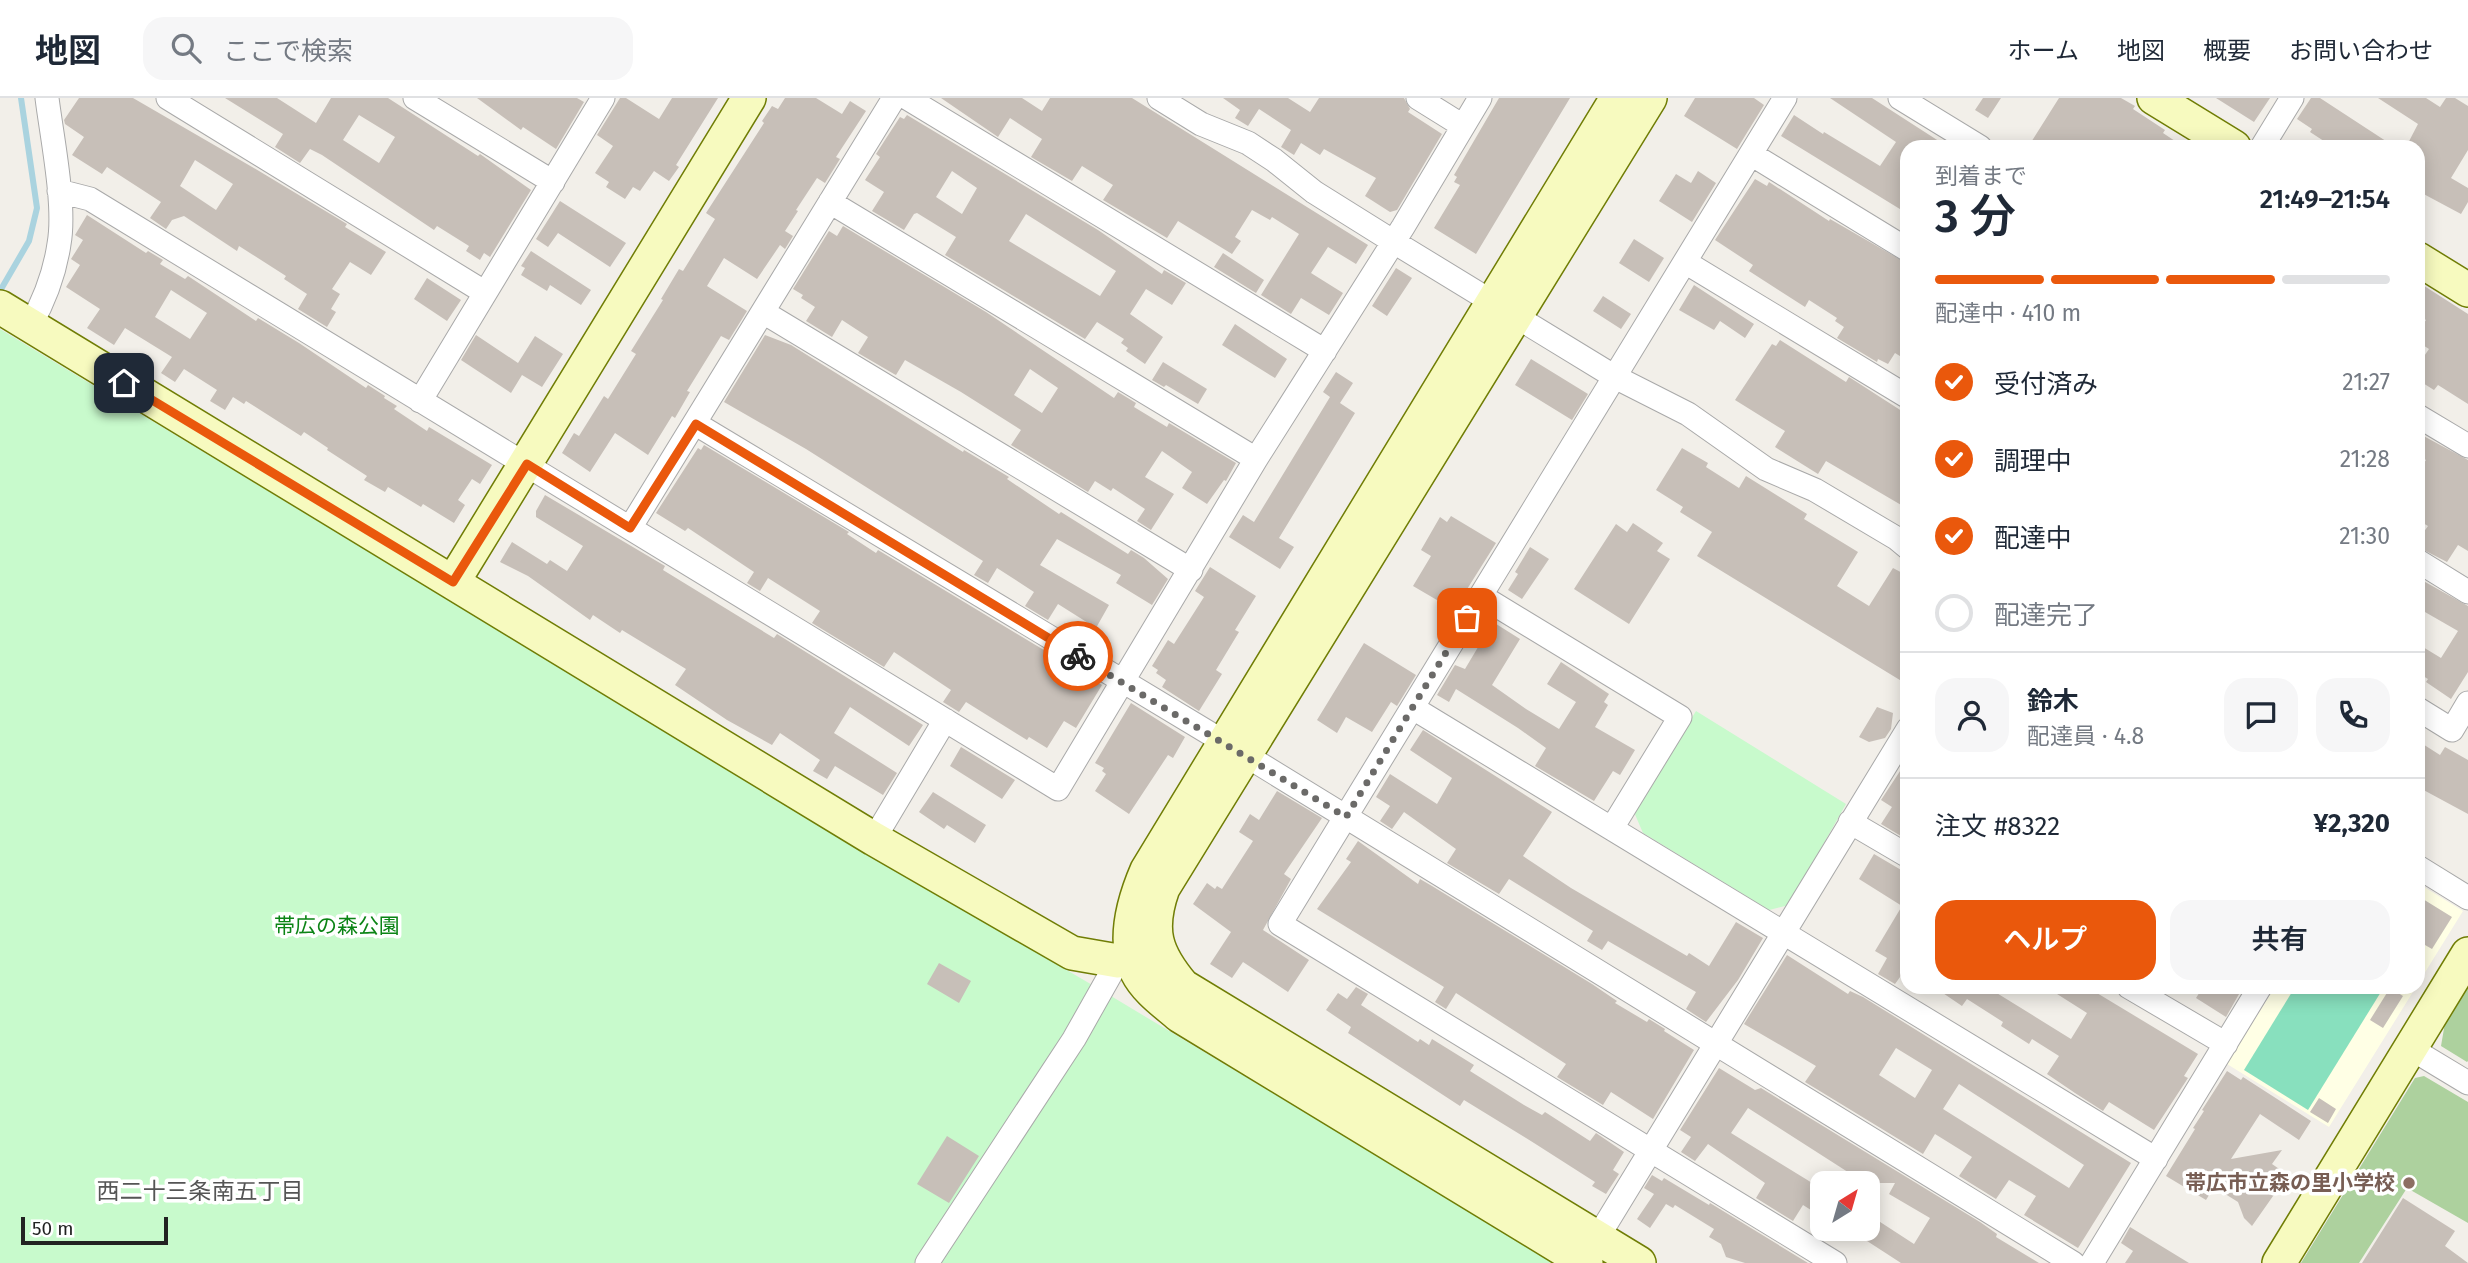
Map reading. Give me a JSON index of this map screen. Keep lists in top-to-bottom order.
{
  "districts": ["西二十三条南五丁目"],
  "parks": ["帯広の森公園"],
  "places": ["帯広市立森の里小学校"],
  "scale_bar": "50 m",
  "north": "top right",
  "page": {
    "header": "地図",
    "search": "ここで検索",
    "nav": [
      "ホーム",
      "地図",
      "概要",
      "お問い合わせ"
    ],
    "heading": ["3 分", "到着まで", "21:49–21:54"],
    "panel": [
      "鈴木",
      "配達員 · 4.8",
      "注文 #8322",
      "¥2,320"
    ],
    "bar": "配達中 · 410 m",
    "list": [
      ["受付済み", "21:27"],
      ["調理中", "21:28"],
      ["配達中", "21:30"],
      "配達完了"
    ],
    "buttons": ["ヘルプ", "共有"],
    "scale": "50 m"
  }
}
